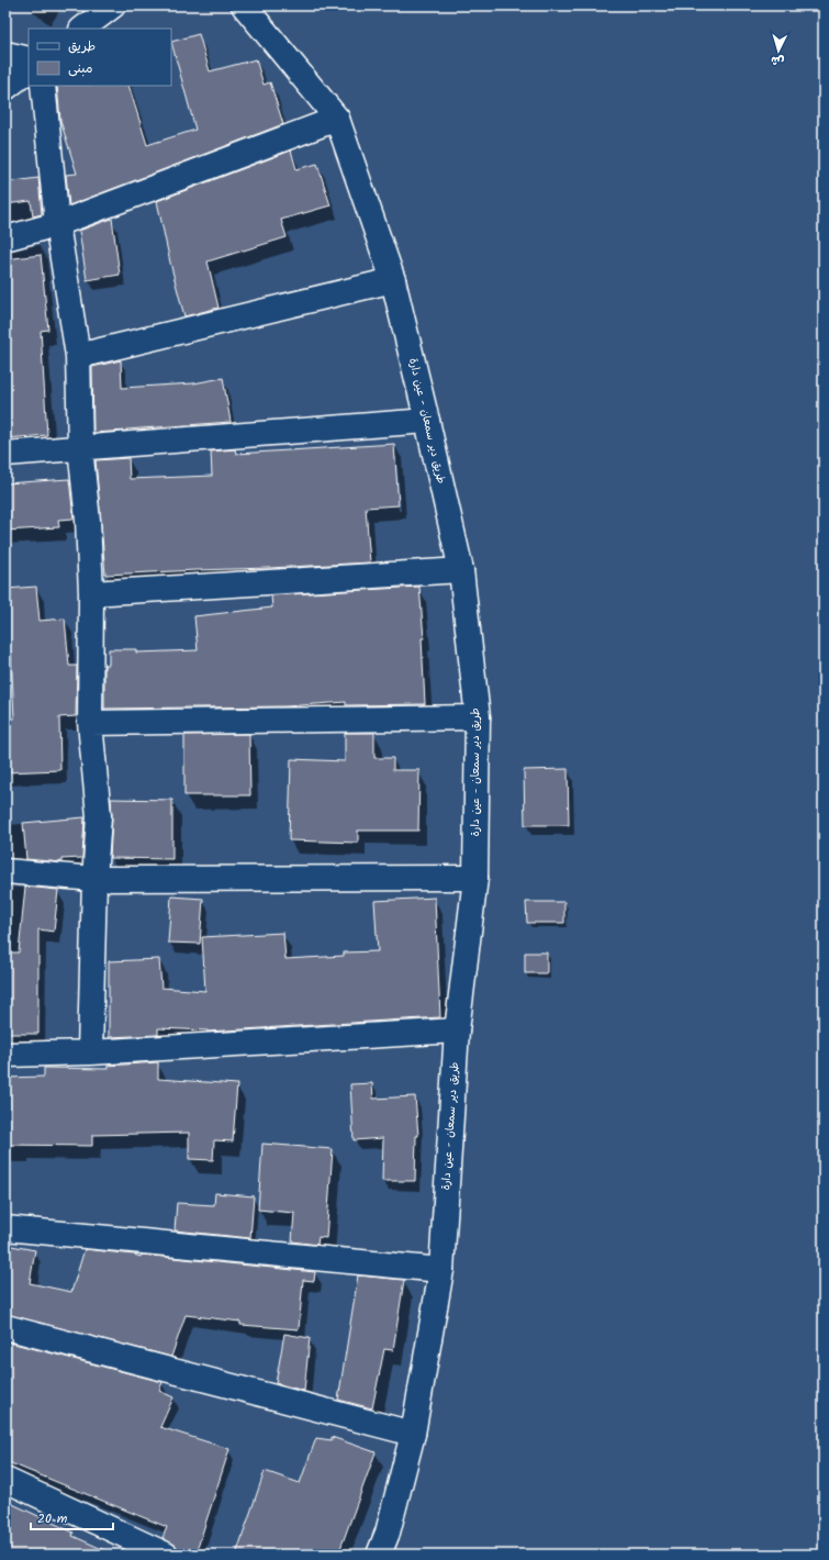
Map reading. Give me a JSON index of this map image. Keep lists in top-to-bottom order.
{
  "streets": {
    "street": ["طريق دير سمعان - عين دارة"]
  },
  "legend": ["طريق", "مبنى"],
  "scale_bar": "20 m",
  "north": "bottom"
}
